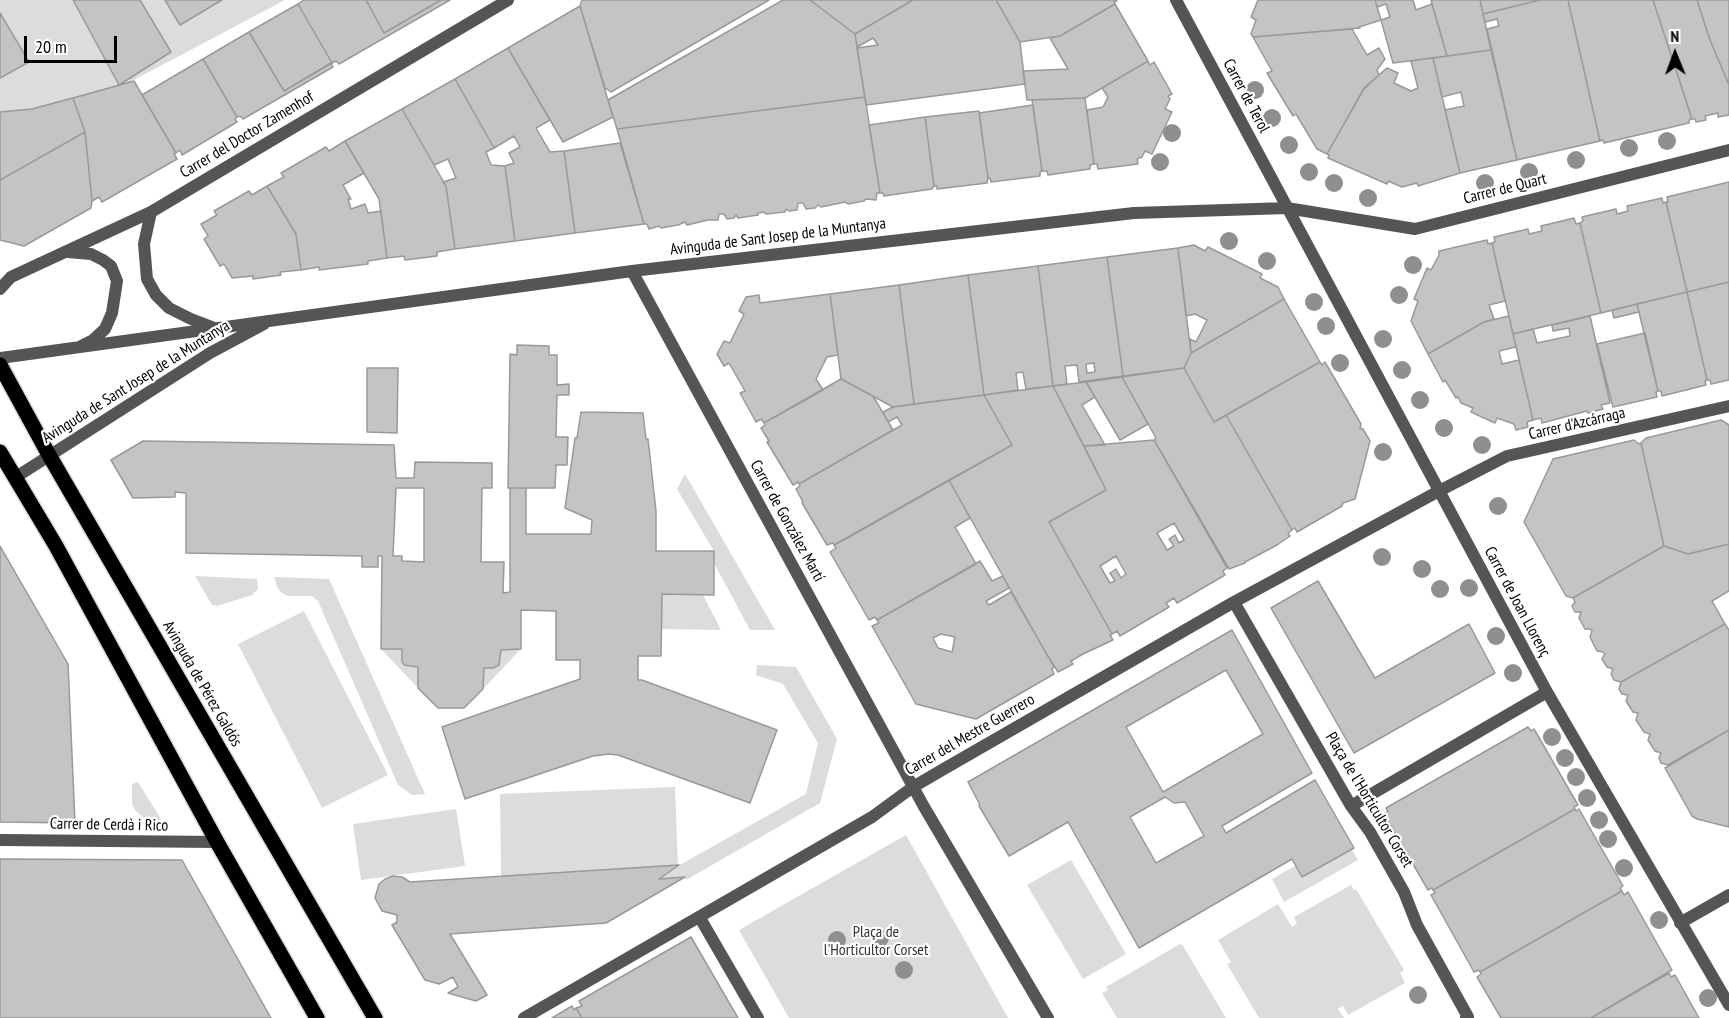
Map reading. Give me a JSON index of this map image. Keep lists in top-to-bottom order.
{
  "streets": {
    "main road": ["Avinguda de Pérez Galdós"],
    "street": [
      "Carrer de Terol",
      "Carrer del Doctor Zamenhof",
      "Carrer de Quart",
      "Avinguda de Sant Josep de la Muntanya",
      "Carrer d'Azcárraga",
      "Carrer de González Martí",
      "Carrer de Joan Llorenç",
      "Carrer del Mestre Guerrero",
      "Plaça de l'Horticultor Corset",
      "Carrer de Cerdà i Rico"
    ]
  },
  "crossings": [
    ["Carrer de Terol", "Carrer de Quart"],
    ["Carrer de Terol", "Avinguda de Sant Josep de la Muntanya"],
    ["Carrer de Terol", "Carrer de Joan Llorenç"],
    ["Carrer del Doctor Zamenhof", "Avinguda de Sant Josep de la Muntanya"],
    ["Carrer de Quart", "Avinguda de Sant Josep de la Muntanya"],
    ["Carrer de Quart", "Carrer de Joan Llorenç"],
    ["Avinguda de Sant Josep de la Muntanya", "Carrer de González Martí"],
    ["Avinguda de Sant Josep de la Muntanya", "Carrer de Joan Llorenç"],
    ["Avinguda de Sant Josep de la Muntanya", "Avinguda de Pérez Galdós"],
    ["Carrer d'Azcárraga", "Carrer de Joan Llorenç"],
    ["Carrer d'Azcárraga", "Carrer del Mestre Guerrero"],
    ["Carrer de González Martí", "Carrer del Mestre Guerrero"],
    ["Carrer de Joan Llorenç", "Carrer del Mestre Guerrero"],
    ["Carrer del Mestre Guerrero", "Plaça de l'Horticultor Corset"]
  ],
  "parks": ["Plaça de l'Horticultor Corset"],
  "scale_bar": "20 m",
  "north": "top"
}
